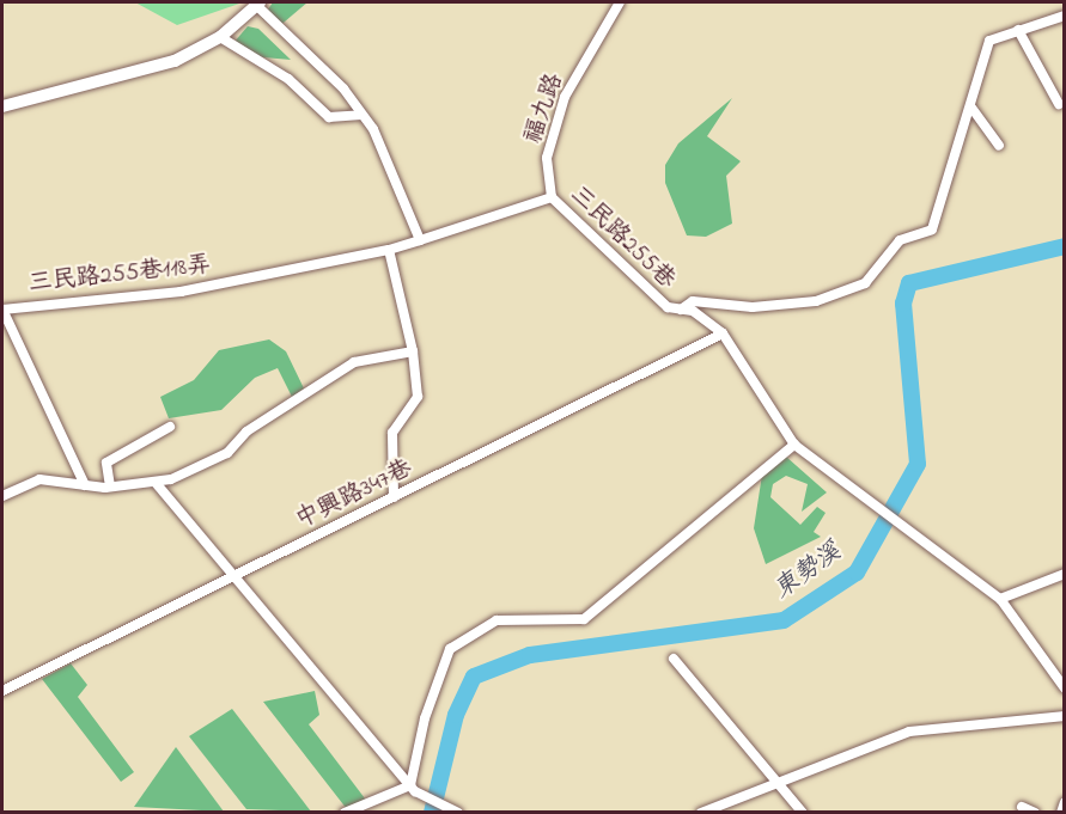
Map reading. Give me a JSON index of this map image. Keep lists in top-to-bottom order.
{
  "streets": {
    "street": [
      "福九路",
      "三民路255巷",
      "三民路255巷118弄",
      "中興路347巷"
    ]
  },
  "crossings": [
    ["福九路", "三民路255巷"],
    ["三民路255巷", "三民路255巷118弄"],
    ["三民路255巷", "中興路347巷"]
  ],
  "water": ["東勢溪"]
}
